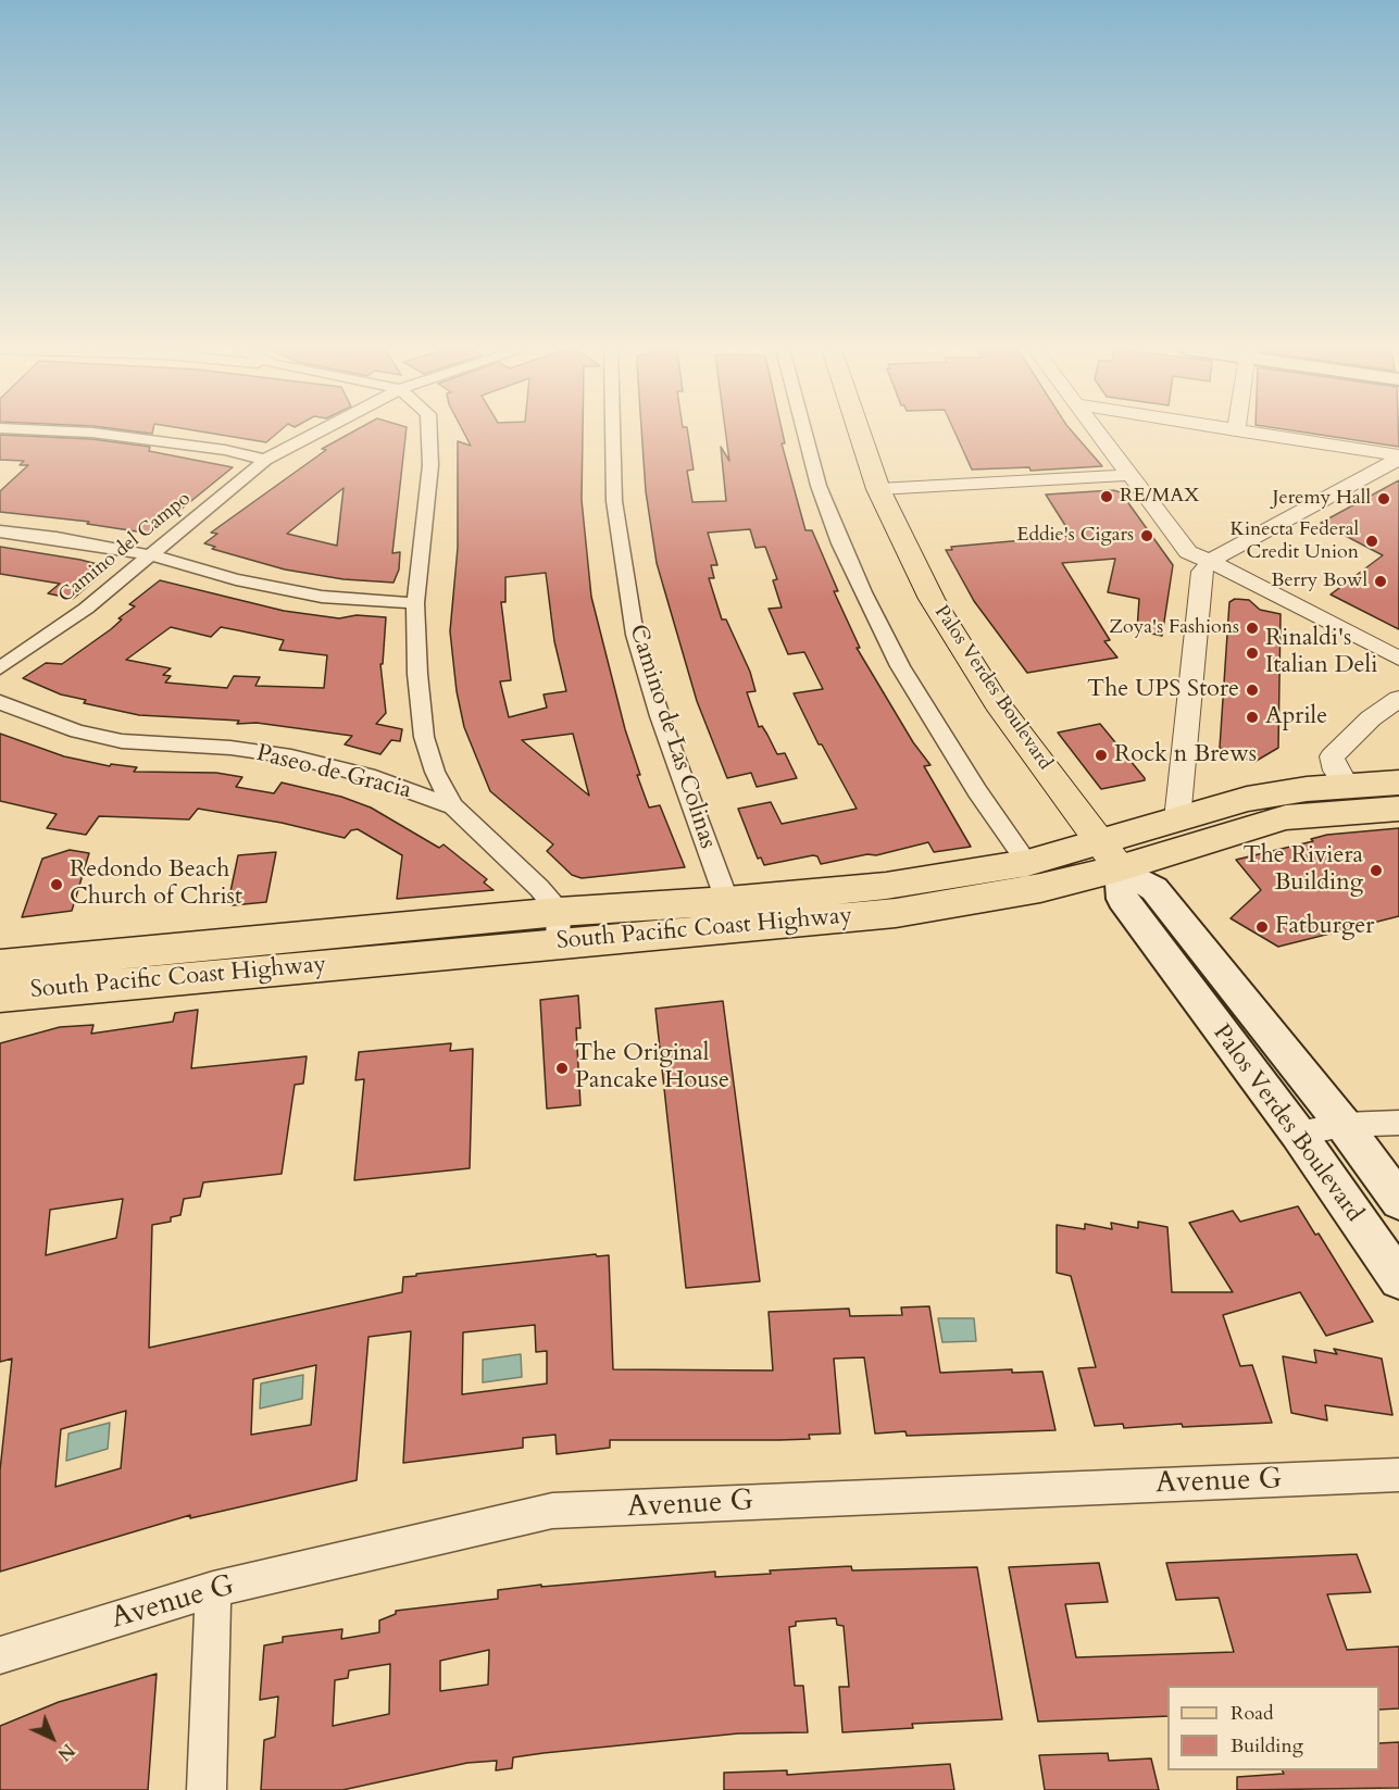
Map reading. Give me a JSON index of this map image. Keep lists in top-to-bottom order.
{
  "streets": {
    "highway": ["South Pacific Coast Highway"],
    "main road": ["Palos Verdes Boulevard"],
    "street": [
      "Camino del Campo",
      "Camino de Las Colinas",
      "Paseo de Gracia",
      "Avenue G"
    ]
  },
  "crossings": [
    ["Palos Verdes Boulevard", "South Pacific Coast Highway"],
    ["Camino de Las Colinas", "South Pacific Coast Highway"],
    ["Paseo de Gracia", "South Pacific Coast Highway"]
  ],
  "places": [
    "RE/MAX",
    "Jeremy Hall",
    "Eddie's Cigars",
    "Kinecta Federal Credit Union",
    "Berry Bowl",
    "Zoya's Fashions",
    "Rinaldi's Italian Deli",
    "The UPS Store",
    "Aprile",
    "Rock n Brews",
    "The Riviera Building",
    "Redondo Beach Church of Christ",
    "Fatburger",
    "The Original Pancake House"
  ],
  "legend": ["Road", "Building"],
  "north": "bottom right"
}
